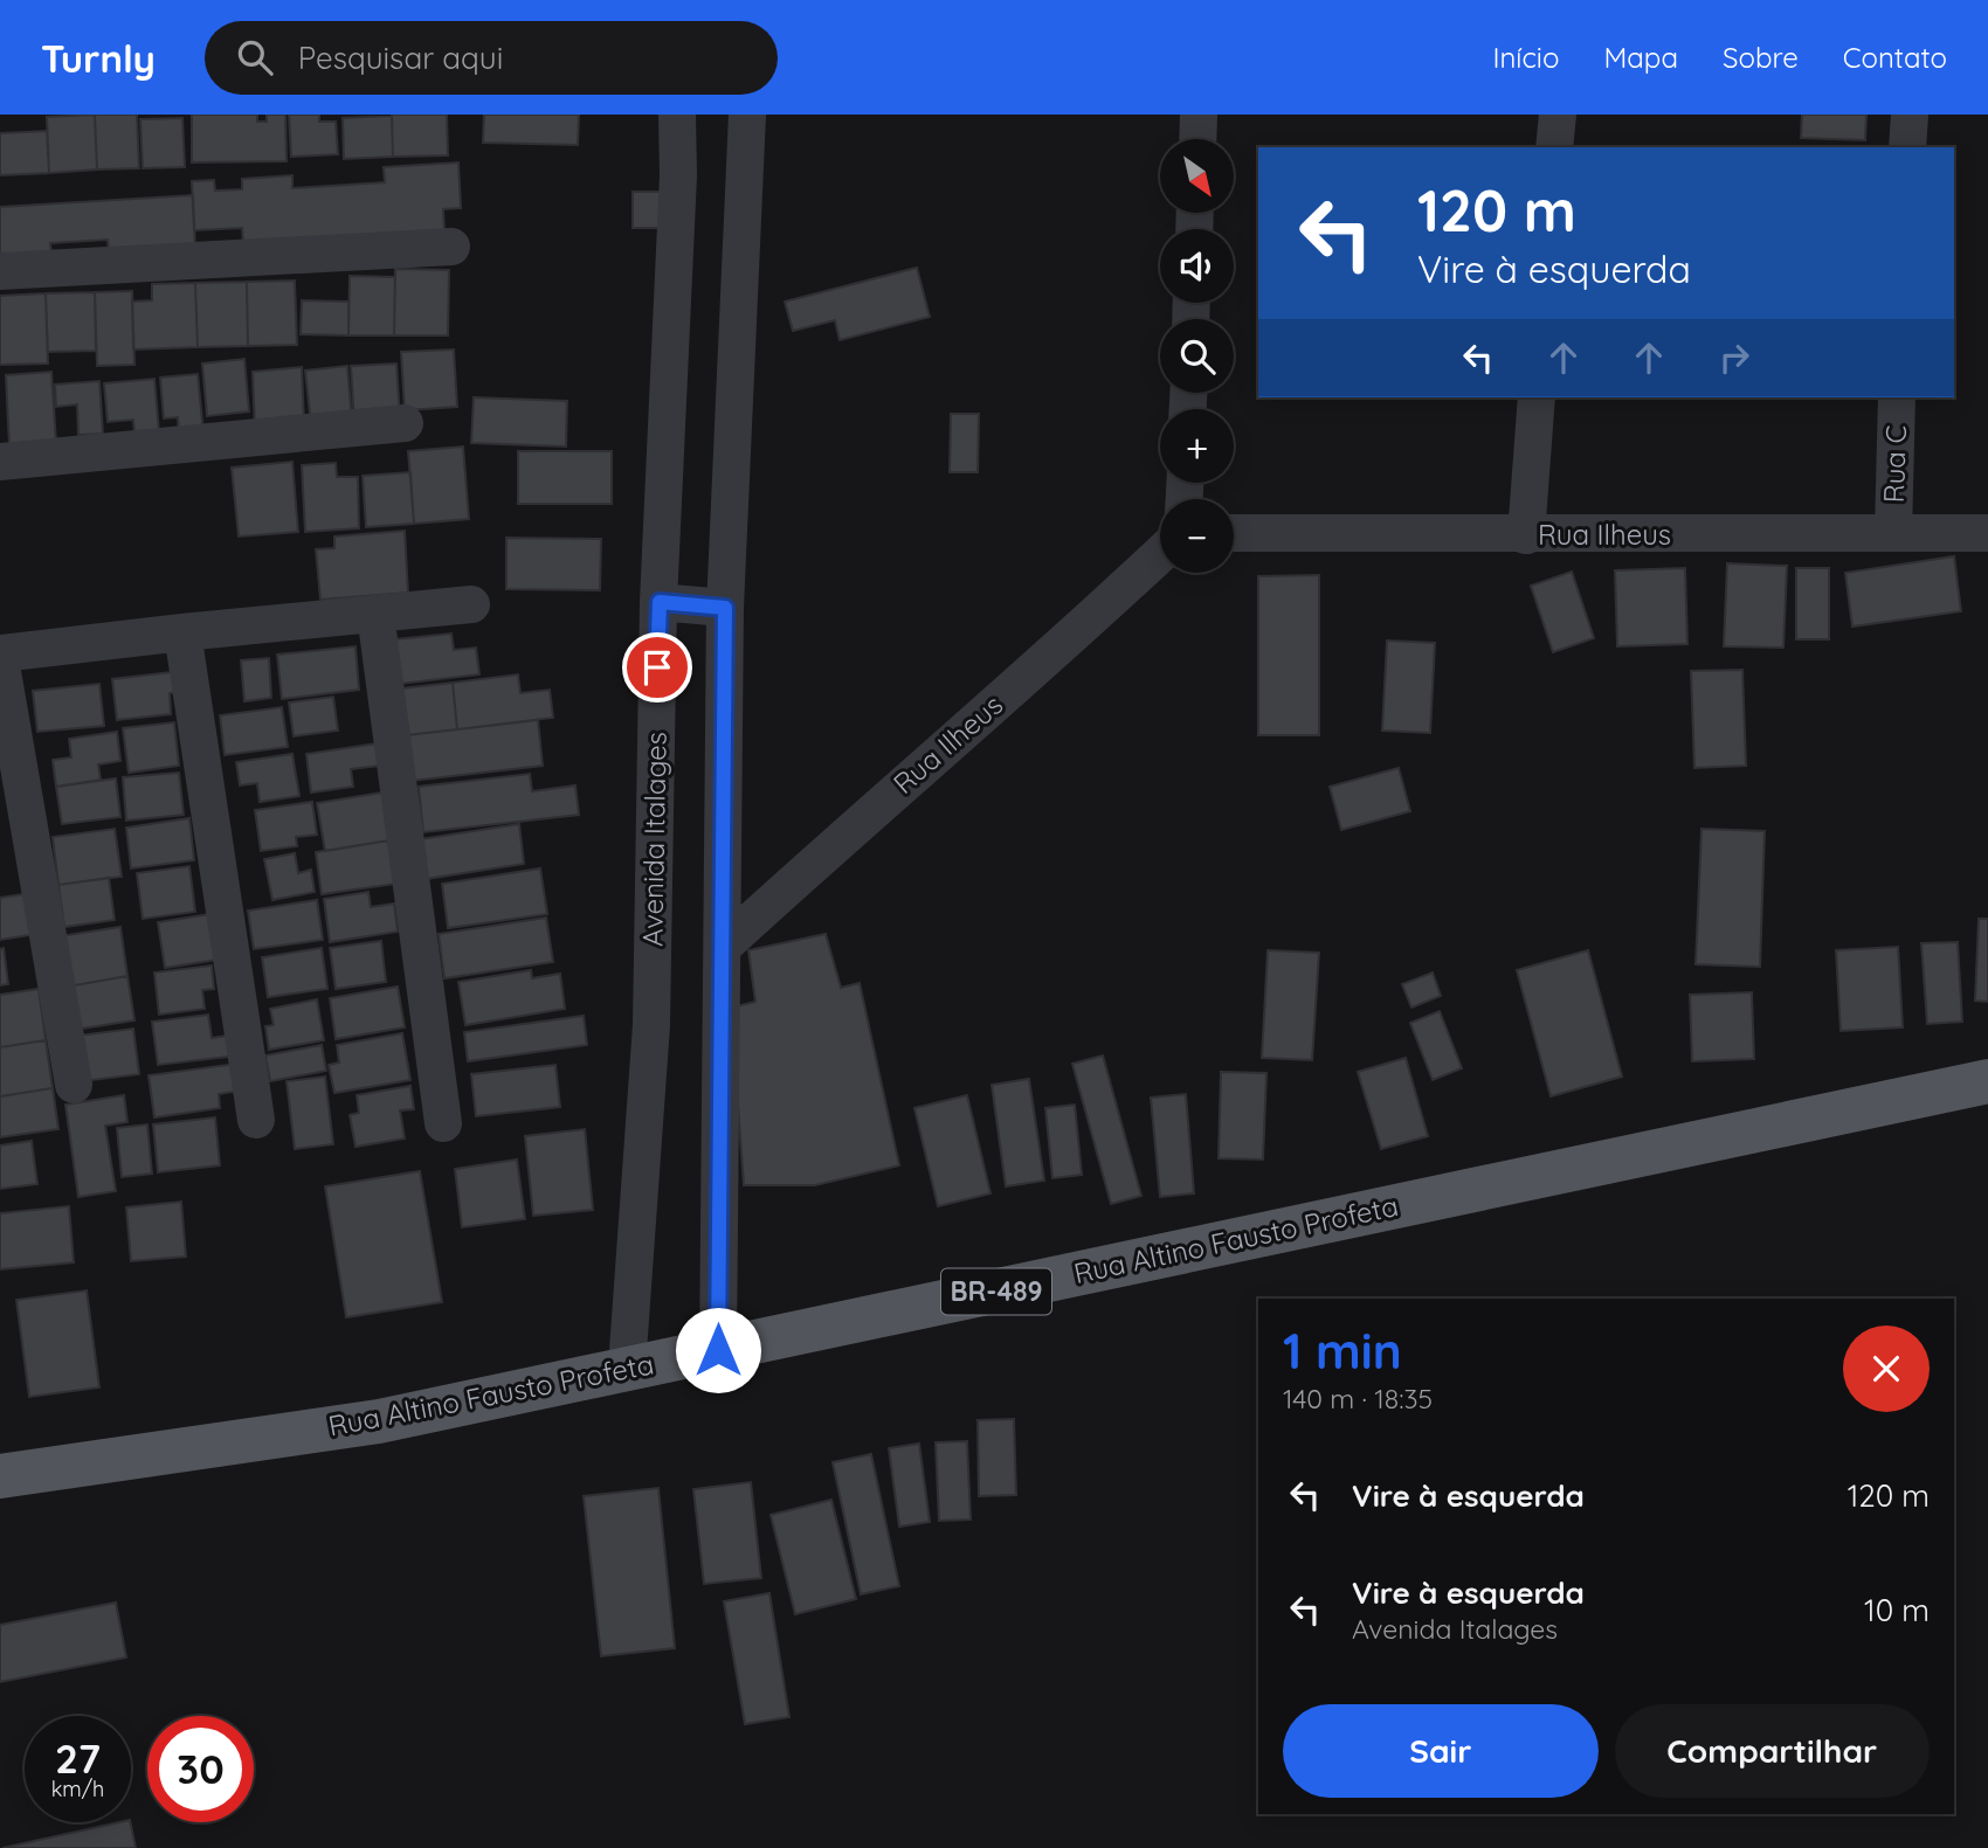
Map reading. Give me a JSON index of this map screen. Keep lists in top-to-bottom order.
{
  "streets": {
    "main road": ["Rua Altino Fausto Profeta", "BR-489"],
    "street": ["Rua C", "Rua Ilheus", "Avenida Italages"]
  },
  "crossings": [
    ["Rua C", "Rua Ilheus"],
    ["Avenida Italages", "Rua Altino Fausto Profeta"]
  ],
  "north": "bottom right",
  "page": {
    "header": "Turnly",
    "search": "Pesquisar aqui",
    "nav": [
      "Início",
      "Mapa",
      "Sobre",
      "Contato"
    ],
    "map_buttons": ["+", "−"],
    "turn": ["120 m", "Vire à esquerda"],
    "heading": ["1 min", "140 m · 18:35"],
    "list": [
      {
        "name": "Vire à esquerda",
        "value": "120 m"
      },
      {
        "name": "Vire à esquerda",
        "note": "Avenida Italages",
        "value": "10 m"
      }
    ],
    "buttons": ["Sair", "Compartilhar"],
    "speed": "27 km/h",
    "limit": "30"
  }
}
